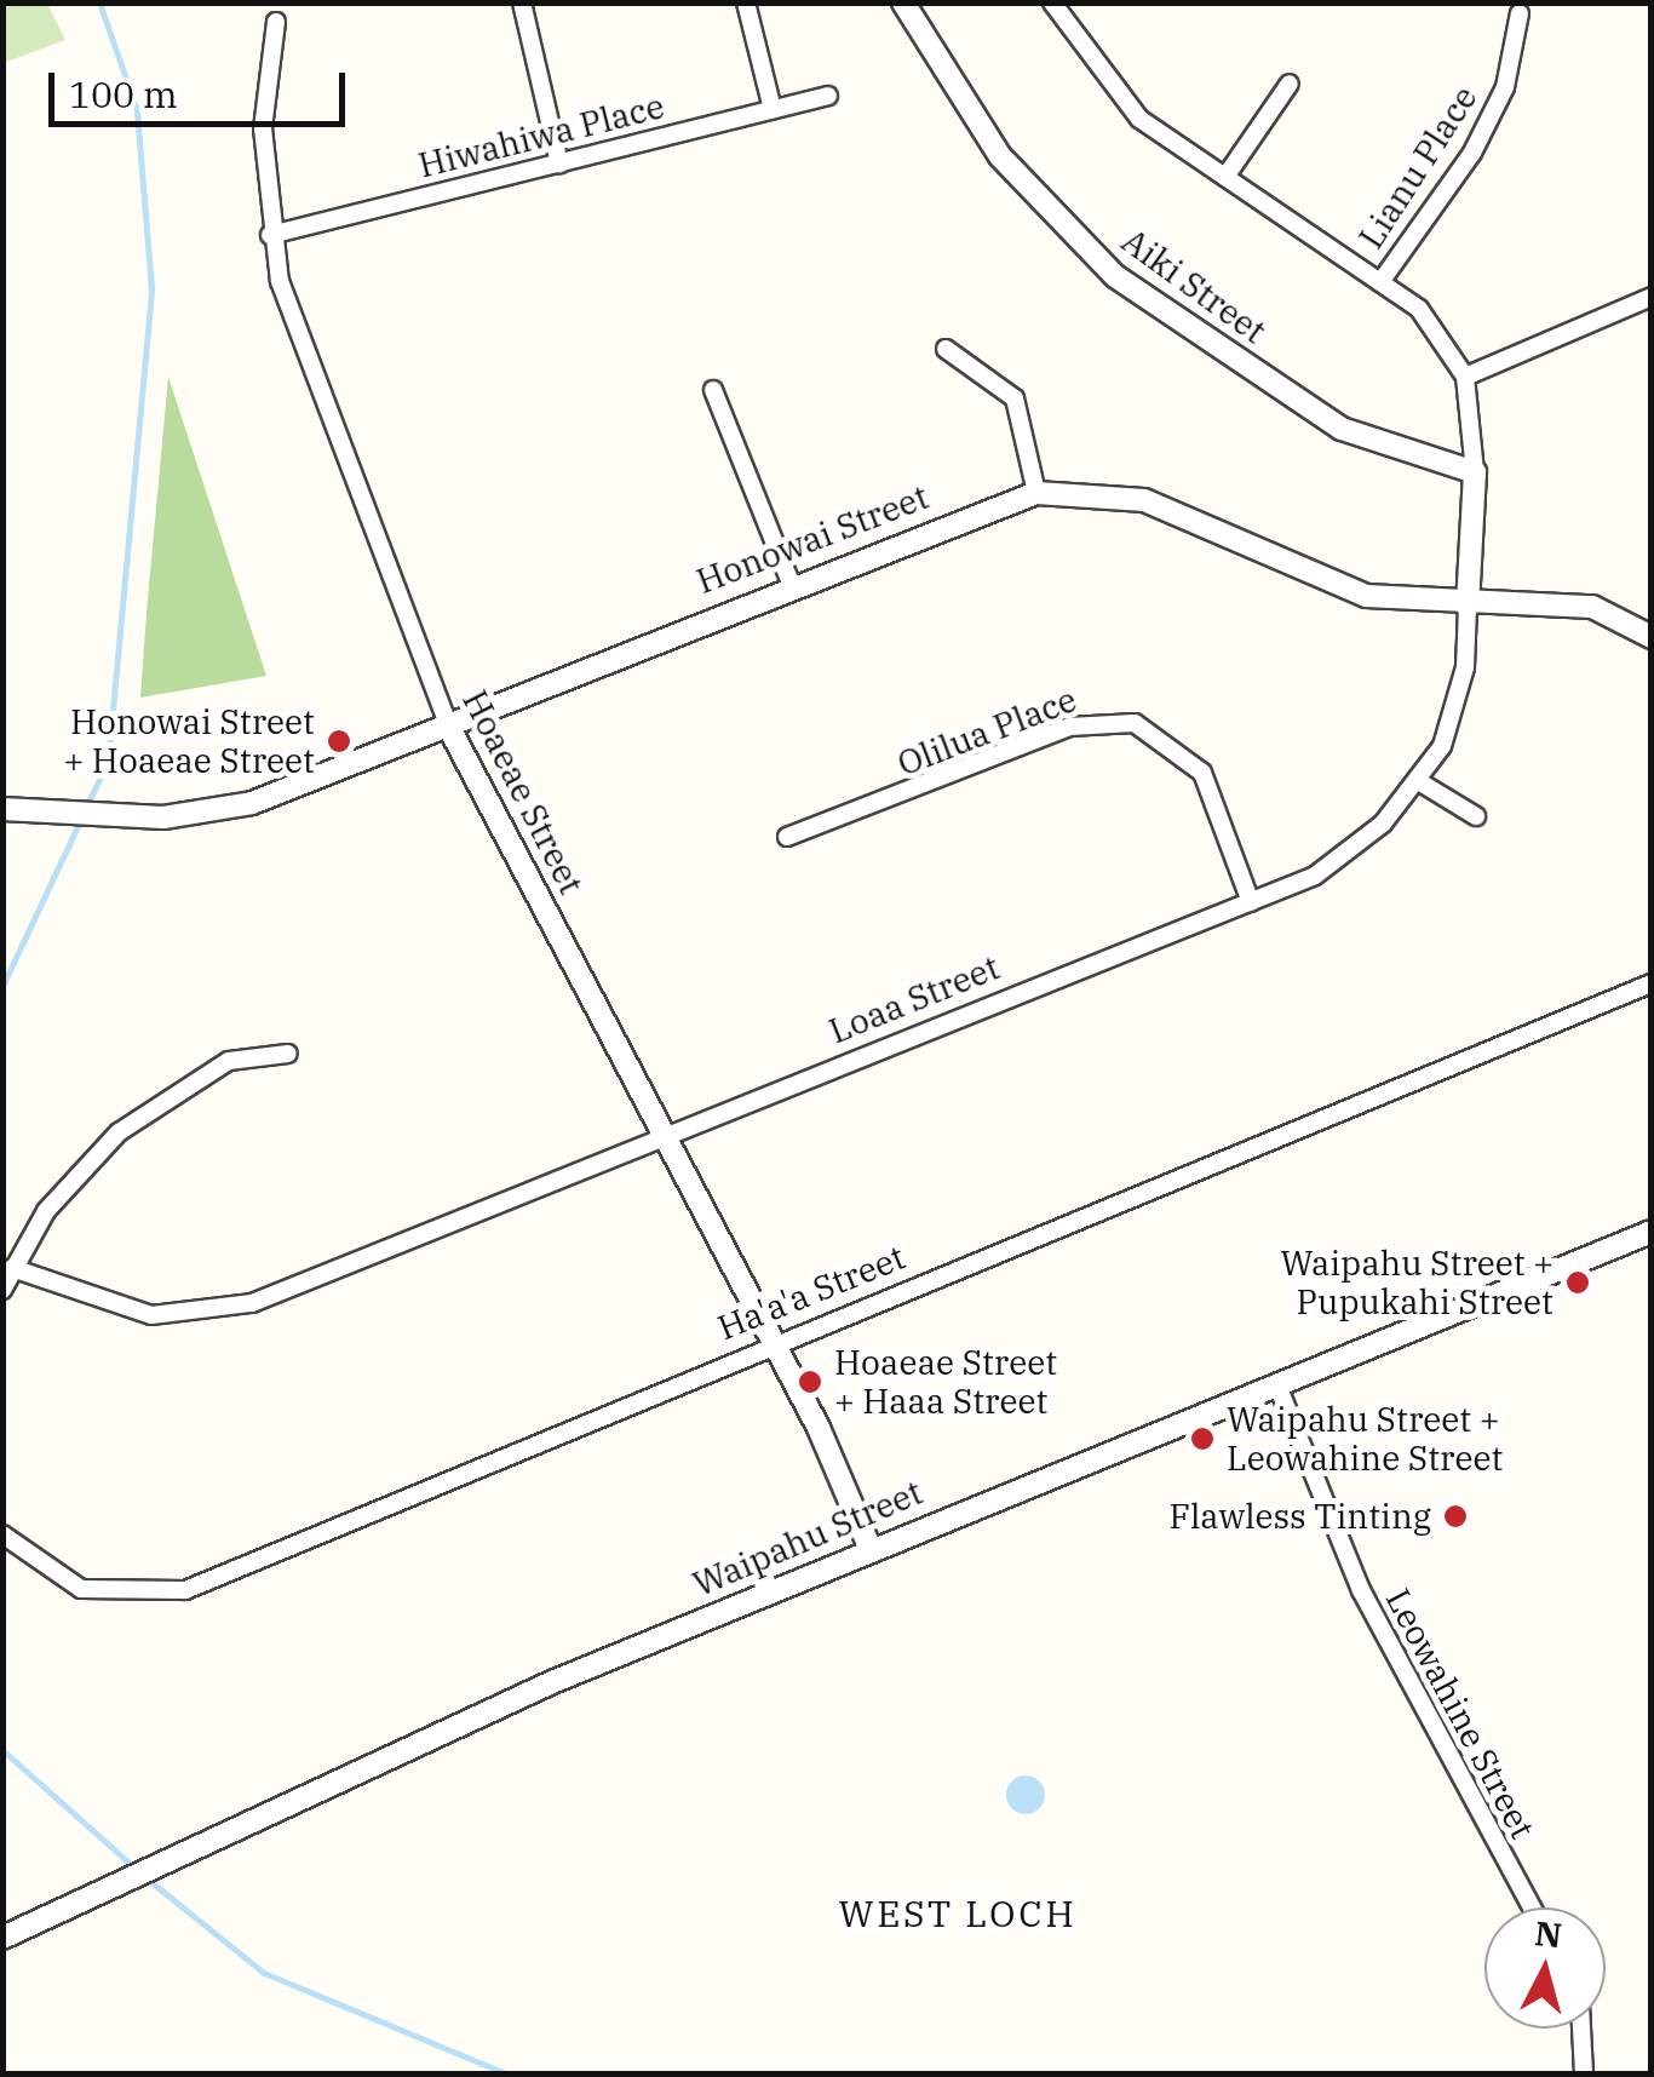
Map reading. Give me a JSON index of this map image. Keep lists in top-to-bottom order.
{
  "streets": {
    "street": [
      "Hiwahiwa Place",
      "Lianu Place",
      "Aiki Street",
      "Honowai Street",
      "Olilua Place",
      "Hoaeae Street",
      "Loaa Street",
      "Ha'a'a Street",
      "Waipahu Street",
      "Leowahine Street"
    ]
  },
  "crossings": [
    ["Hiwahiwa Place", "Hoaeae Street"],
    ["Lianu Place", "Loaa Street"],
    ["Aiki Street", "Loaa Street"],
    ["Honowai Street", "Hoaeae Street"],
    ["Honowai Street", "Loaa Street"],
    ["Olilua Place", "Loaa Street"],
    ["Hoaeae Street", "Loaa Street"],
    ["Hoaeae Street", "Ha'a'a Street"],
    ["Hoaeae Street", "Waipahu Street"],
    ["Waipahu Street", "Leowahine Street"]
  ],
  "districts": ["WEST LOCH"],
  "places": [
    "Honowai Street + Hoaeae Street",
    "Waipahu Street + Pupukahi Street",
    "Hoaeae Street + Haaa Street",
    "Waipahu Street + Leowahine Street",
    "Flawless Tinting"
  ],
  "scale_bar": "100 m",
  "north": "top"
}
